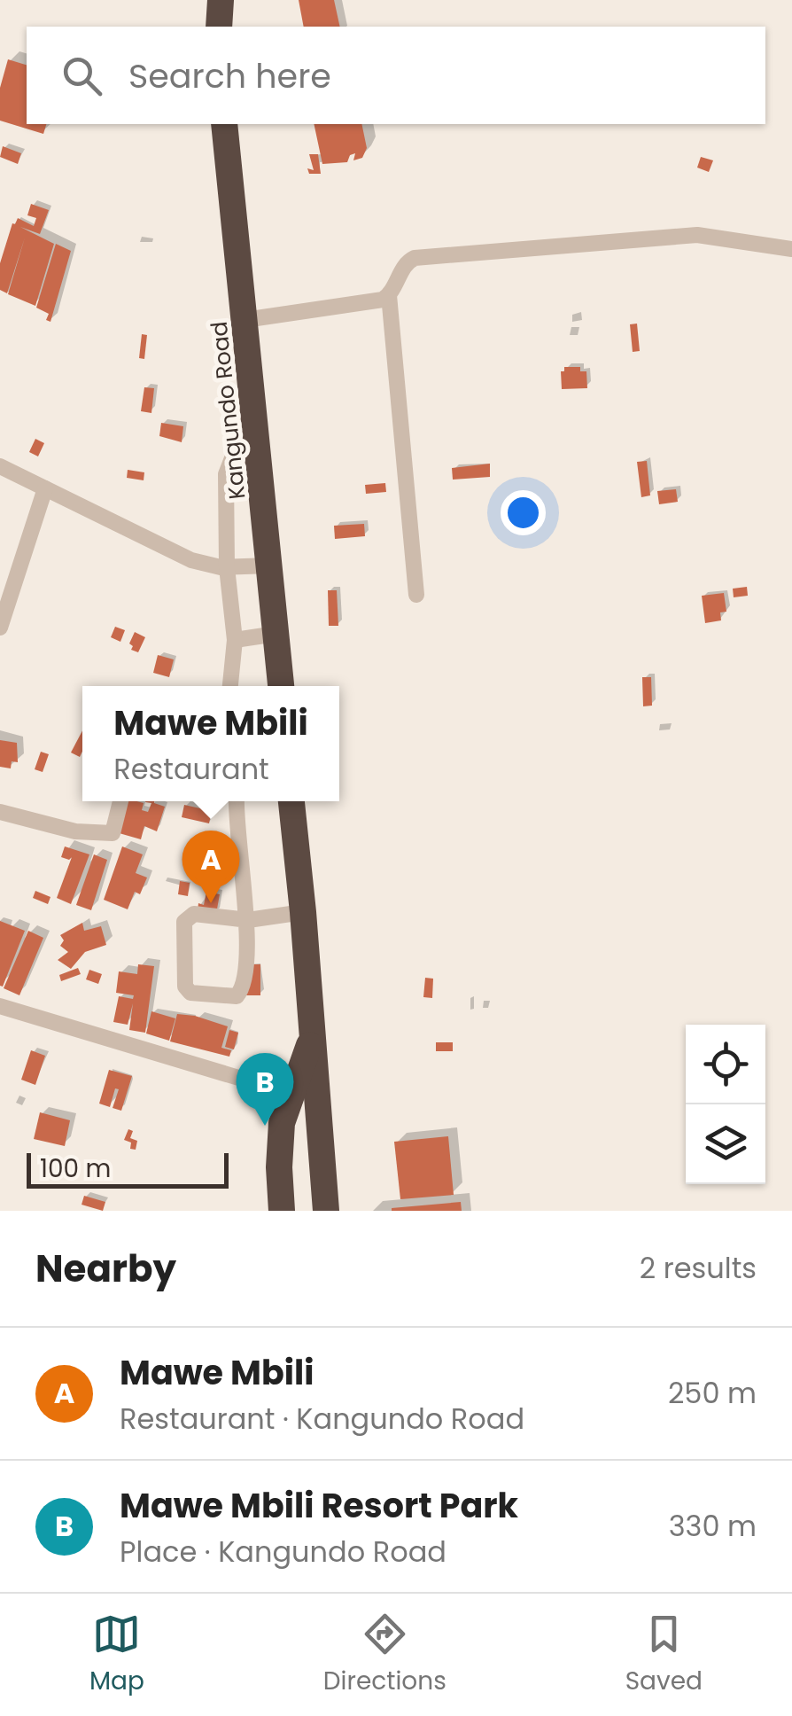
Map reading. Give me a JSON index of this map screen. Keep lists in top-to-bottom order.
{
  "streets": {
    "highway": ["Kangundo Road"]
  },
  "scale_bar": "100 m",
  "page": {
    "search": "Search here",
    "popup": ["Mawe Mbili", "Restaurant"],
    "pins": ["A", "B"],
    "scale": "100 m",
    "heading": ["Nearby", "2 results"],
    "list": [
      {
        "mark": "A",
        "name": "Mawe Mbili",
        "note": "Restaurant · Kangundo Road",
        "value": "250 m"
      },
      {
        "mark": "B",
        "name": "Mawe Mbili Resort Park",
        "note": "Place · Kangundo Road",
        "value": "330 m"
      }
    ],
    "nav": ["Map", "Directions", "Saved"]
  }
}
